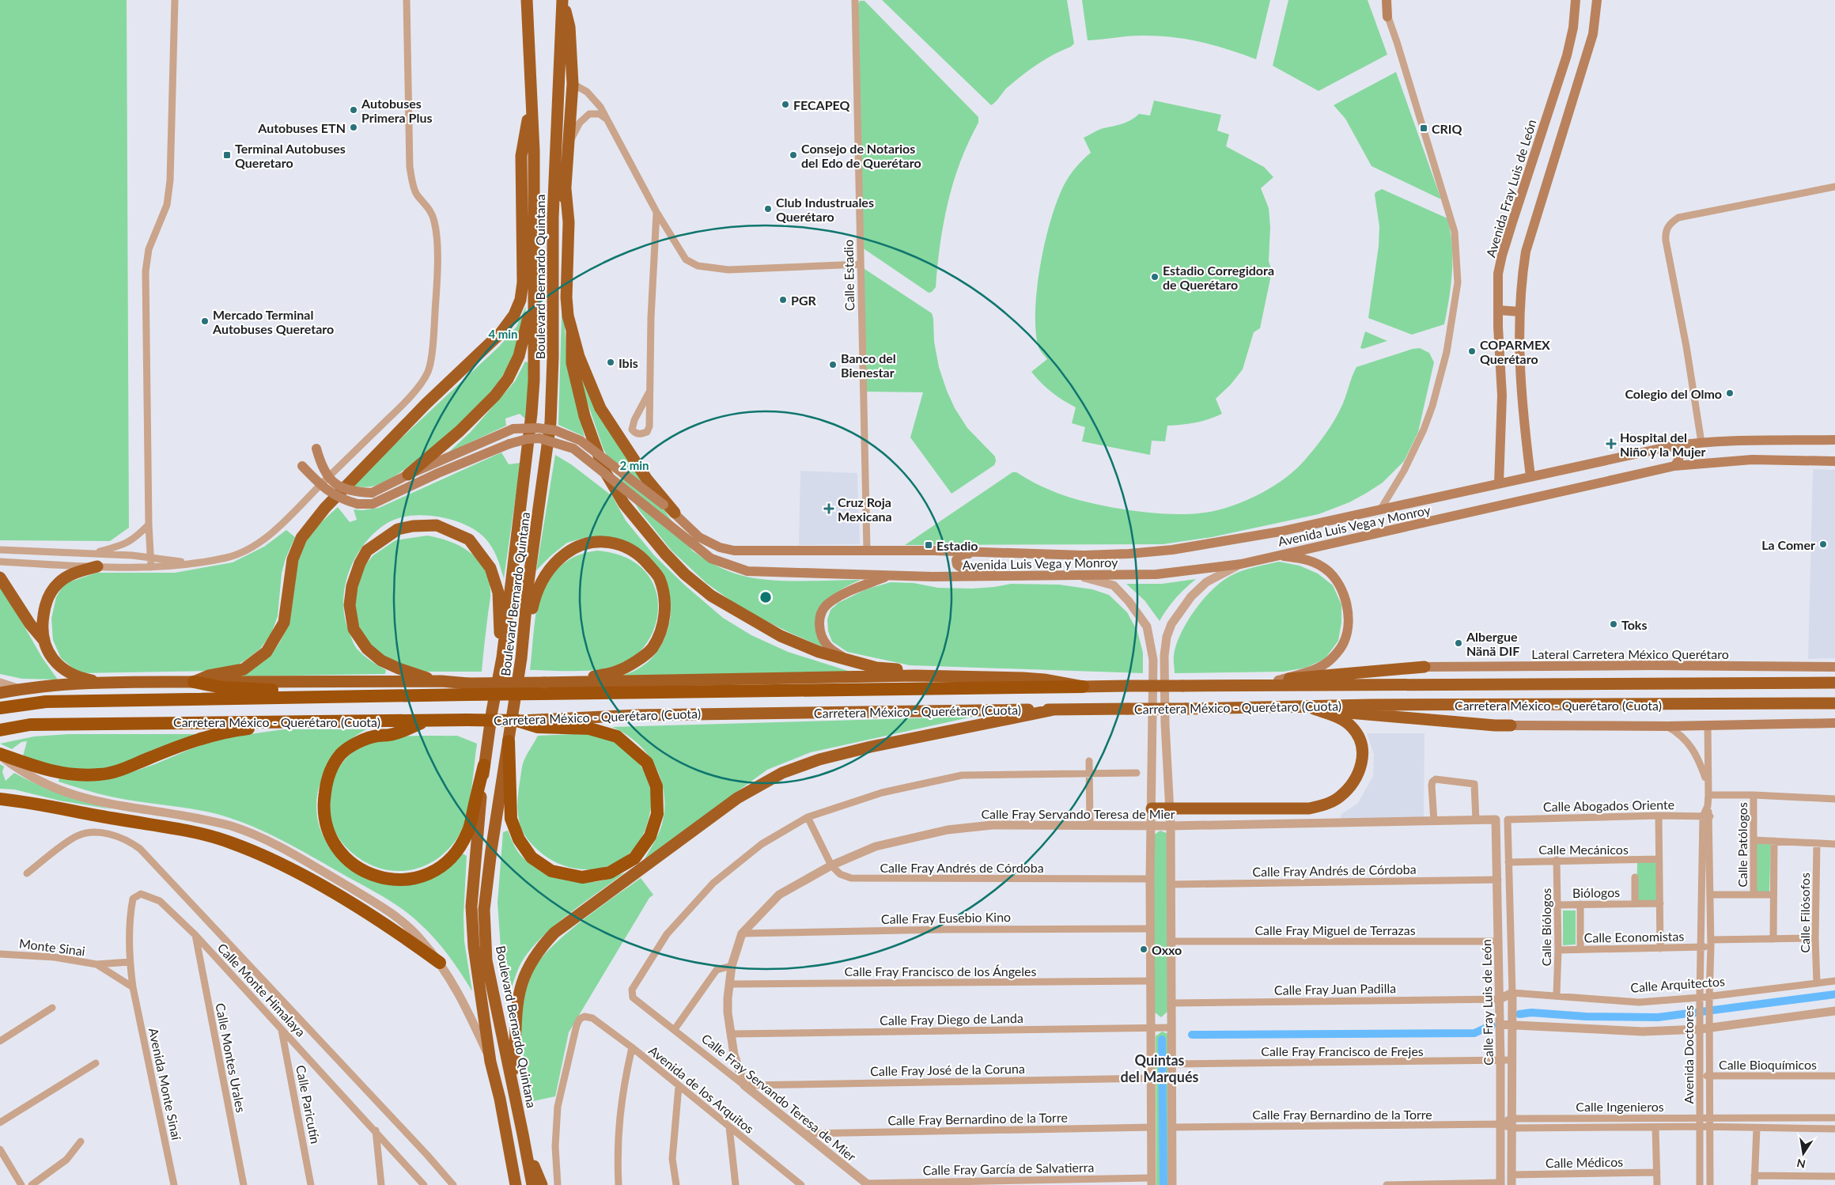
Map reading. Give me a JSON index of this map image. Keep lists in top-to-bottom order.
{
  "streets": {
    "highway": ["Boulevard Bernardo Quintana", "Carretera México - Querétaro (Cuota)"],
    "main road": ["Avenida Fray Luis de León", "Avenida Luis Vega y Monroy", "Lateral Carretera México Querétaro"],
    "street": [
      "Calle Estadio",
      "Calle Abogados Oriente",
      "Calle Fray Servando Teresa de Mier",
      "Calle Patólogos",
      "Calle Mecánicos",
      "Calle Fray Andrés de Córdoba",
      "Biólogos",
      "Calle Filósofos",
      "Calle Fray Eusebio Kino",
      "Calle Biólogos",
      "Calle Fray Miguel de Terrazas",
      "Calle Economistas",
      "Monte Sinai",
      "Calle Fray Francisco de los Ángeles",
      "Calle Arquitectos",
      "Calle Fray Juan Padilla",
      "Calle Monte Himalaya",
      "Calle Fray Luis de León",
      "Calle Fray Diego de Landa",
      "Calle Fray Francisco de Frejes",
      "Avenida Doctores",
      "Calle Montes Urales",
      "Calle Bioquímicos",
      "Calle Fray José de la Coruna",
      "Avenida Monte Sinaí",
      "Avenida de los Arquitos",
      "Calle Paricutín",
      "Calle Ingenieros",
      "Calle Fray Bernardino de la Torre",
      "Calle Médicos",
      "Calle Fray García de Salvatierra"
    ]
  },
  "crossings": [
    ["Avenida Fray Luis de León", "Avenida Luis Vega y Monroy"],
    ["Calle Estadio", "Avenida Luis Vega y Monroy"],
    ["Calle Abogados Oriente", "Calle Fray Luis de León"],
    ["Calle Abogados Oriente", "Avenida Doctores"],
    ["Calle Fray Servando Teresa de Mier", "Calle Fray Andrés de Córdoba"],
    ["Calle Fray Servando Teresa de Mier", "Calle Fray Eusebio Kino"],
    ["Calle Fray Servando Teresa de Mier", "Calle Fray Francisco de los Ángeles"],
    ["Calle Fray Servando Teresa de Mier", "Calle Fray Luis de León"],
    ["Calle Fray Servando Teresa de Mier", "Calle Fray Diego de Landa"],
    ["Calle Fray Servando Teresa de Mier", "Calle Fray José de la Coruna"],
    ["Calle Fray Servando Teresa de Mier", "Calle Fray Bernardino de la Torre"],
    ["Calle Fray Servando Teresa de Mier", "Calle Fray García de Salvatierra"],
    ["Calle Mecánicos", "Calle Biólogos"],
    ["Calle Mecánicos", "Calle Fray Luis de León"],
    ["Calle Fray Andrés de Córdoba", "Calle Fray Luis de León"],
    ["Biólogos", "Calle Biólogos"],
    ["Calle Filósofos", "Calle Economistas"],
    ["Calle Filósofos", "Calle Arquitectos"],
    ["Calle Biólogos", "Calle Economistas"],
    ["Calle Biólogos", "Calle Arquitectos"],
    ["Calle Fray Miguel de Terrazas", "Calle Fray Luis de León"],
    ["Calle Economistas", "Avenida Doctores"],
    ["Monte Sinai", "Calle Monte Himalaya"],
    ["Monte Sinai", "Avenida Monte Sinaí"],
    ["Calle Arquitectos", "Calle Fray Luis de León"],
    ["Calle Arquitectos", "Avenida Doctores"],
    ["Calle Fray Juan Padilla", "Calle Fray Luis de León"],
    ["Calle Monte Himalaya", "Calle Montes Urales"],
    ["Calle Monte Himalaya", "Avenida Monte Sinaí"],
    ["Calle Monte Himalaya", "Calle Paricutín"],
    ["Calle Fray Luis de León", "Calle Fray Francisco de Frejes"],
    ["Calle Fray Luis de León", "Calle Ingenieros"],
    ["Calle Fray Luis de León", "Calle Fray Bernardino de la Torre"],
    ["Calle Fray Luis de León", "Calle Médicos"],
    ["Avenida Doctores", "Calle Bioquímicos"],
    ["Avenida Doctores", "Calle Ingenieros"],
    ["Calle Ingenieros", "Calle Fray Bernardino de la Torre"]
  ],
  "districts": ["Quintas del Marqués"],
  "places": {
    "other": [
      "FECAPEQ",
      "Autobuses Primera Plus",
      "Autobuses ETN",
      "Consejo de Notarios del Edo de Querétaro",
      "Club Industruales Querétaro",
      "Estadio Corregidora de Querétaro",
      "PGR",
      "Mercado Terminal Autobuses Queretaro",
      "COPARMEX Querétaro",
      "Ibis",
      "Banco del Bienestar",
      "Colegio del Olmo",
      "La Comer",
      "Toks",
      "Albergue Nänä DIF",
      "Oxxo"
    ],
    "transit": ["CRIQ", "Terminal Autobuses Queretaro", "Estadio"],
    "health": ["Hospital del Niño y la Mujer", "Cruz Roja Mexicana"]
  },
  "north": "bottom",
  "rings": ["4 min", "2 min"]
}
